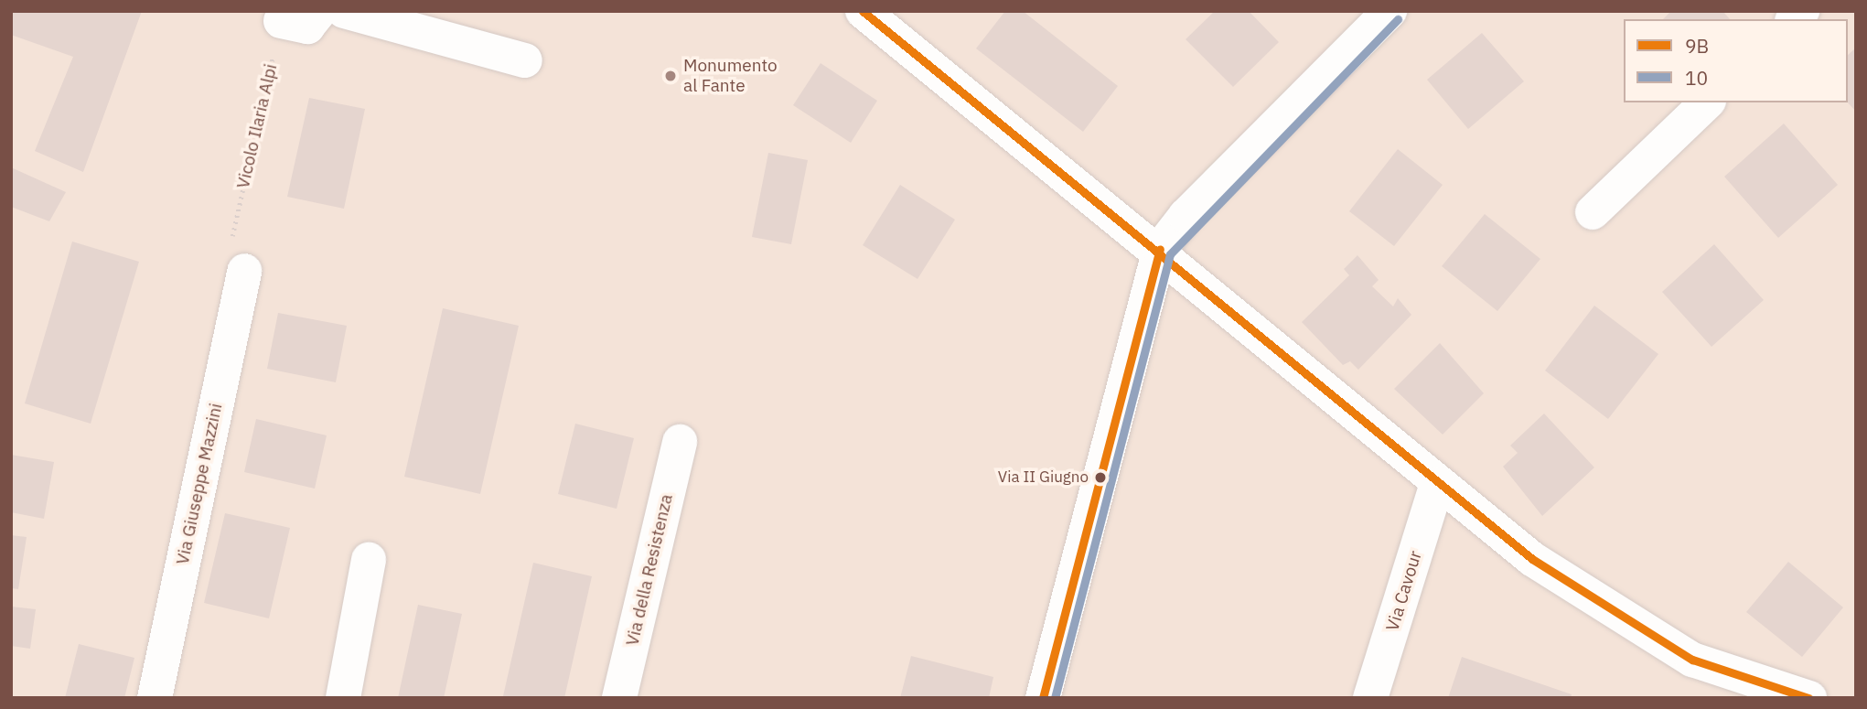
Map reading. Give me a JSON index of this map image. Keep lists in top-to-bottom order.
{
  "streets": {
    "street": ["Via Giuseppe Mazzini", "Via della Resistenza", "Via Cavour"],
    "path": ["Vicolo Ilaria Alpi"]
  },
  "crossings": [
    ["Vicolo Ilaria Alpi", "Via Giuseppe Mazzini"]
  ],
  "places": ["Monumento al Fante", "Via II Giugno"],
  "lines": ["transit line 9B", "transit line 10"],
  "legend": ["9B", "10"]
}
